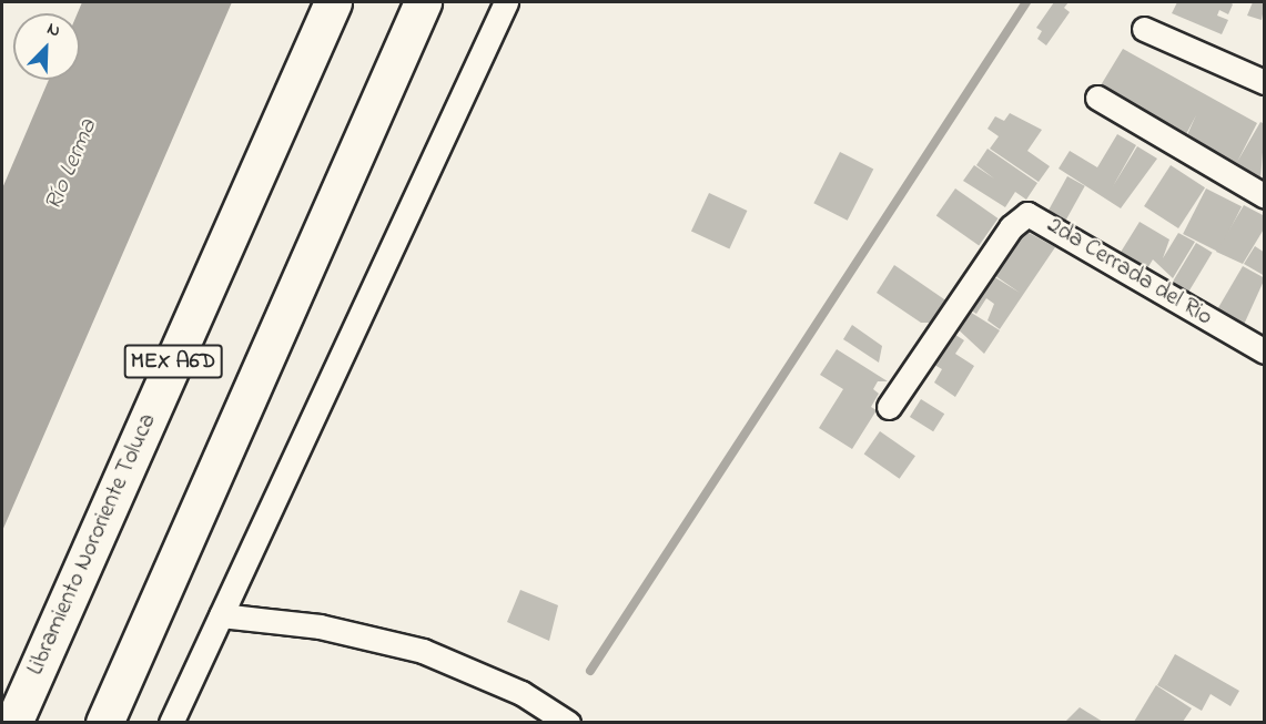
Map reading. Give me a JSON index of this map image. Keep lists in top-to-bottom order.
{
  "streets": {
    "highway": ["MEX A6D", "Libramiento Nororiente Toluca"],
    "street": ["2da Cerrada del Rio"]
  },
  "water": ["Río Lerma"],
  "north": "top right"
}
